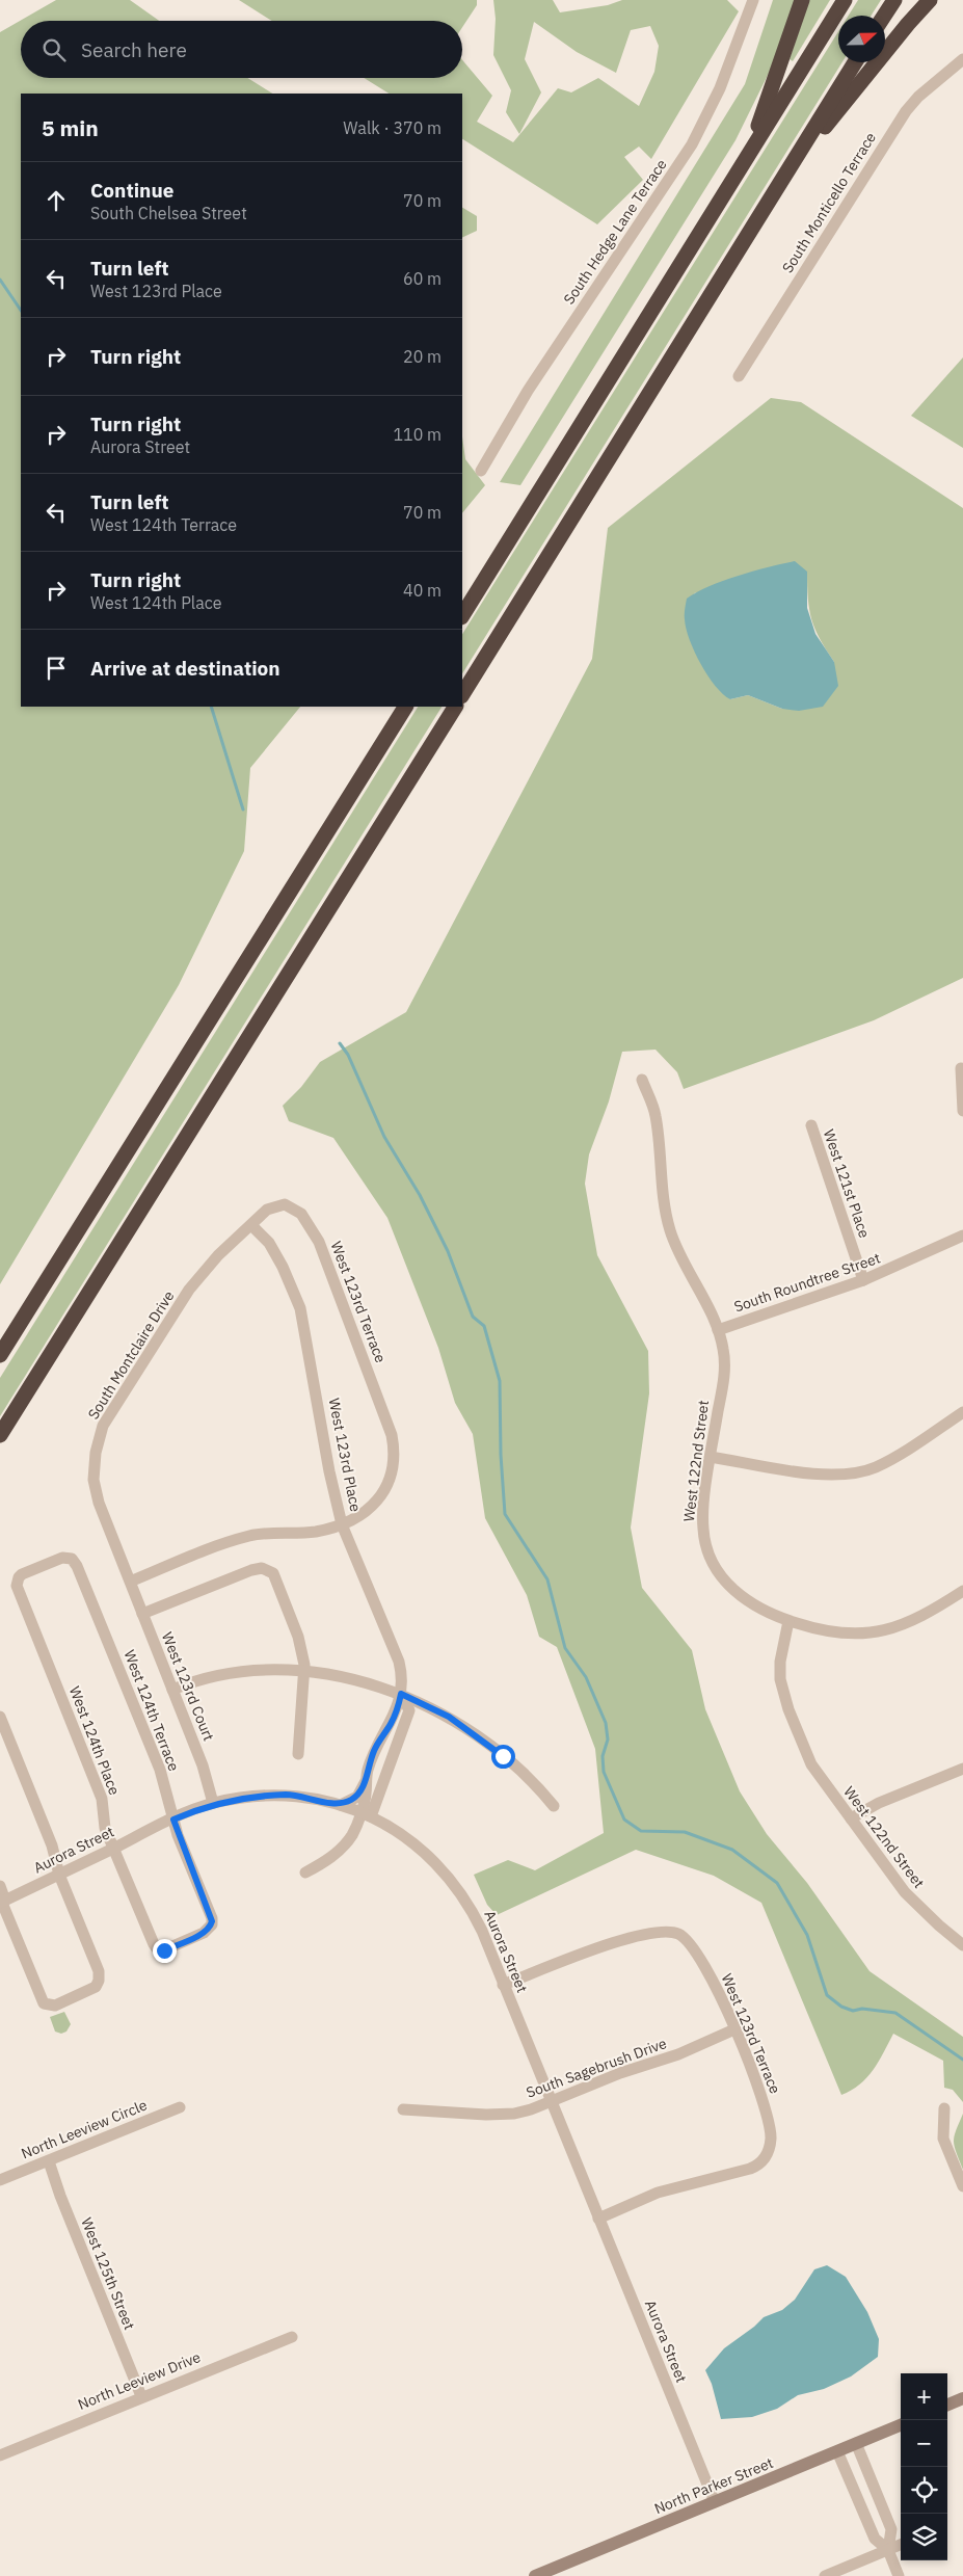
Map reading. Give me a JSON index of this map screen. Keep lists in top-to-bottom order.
{
  "streets": {
    "street": [
      "South Monticello Terrace",
      "South Hedge Lane Terrace",
      "West 121st Place",
      "South Roundtree Street",
      "West 123rd Terrace",
      "South Montclaire Drive",
      "West 123rd Place",
      "West 122nd Street",
      "West 123rd Court",
      "West 124th Terrace",
      "West 124th Place",
      "Aurora Street",
      "South Sagebrush Drive",
      "North Leeview Circle",
      "West 125th Street",
      "North Leeview Drive",
      "North Parker Street"
    ]
  },
  "crossings": [
    ["West 121st Place", "South Roundtree Street"],
    ["South Roundtree Street", "West 122nd Street"],
    ["West 123rd Terrace", "South Montclaire Drive"],
    ["West 123rd Terrace", "West 123rd Place"],
    ["West 123rd Terrace", "Aurora Street"],
    ["West 123rd Terrace", "South Sagebrush Drive"],
    ["South Montclaire Drive", "West 123rd Place"],
    ["South Montclaire Drive", "West 123rd Court"],
    ["West 123rd Place", "Aurora Street"],
    ["West 123rd Court", "Aurora Street"],
    ["West 124th Terrace", "West 124th Place"],
    ["West 124th Terrace", "Aurora Street"],
    ["West 124th Place", "Aurora Street"],
    ["Aurora Street", "South Sagebrush Drive"],
    ["Aurora Street", "North Parker Street"],
    ["North Leeview Circle", "West 125th Street"],
    ["West 125th Street", "North Leeview Drive"]
  ],
  "north": "right",
  "page": {
    "search": "Search here",
    "heading": ["5 min", "Walk · 370 m"],
    "list": [
      ["Continue", "South Chelsea Street", "70 m"],
      ["Turn left", "West 123rd Place", "60 m"],
      ["Turn right", "20 m"],
      ["Turn right", "Aurora Street", "110 m"],
      ["Turn left", "West 124th Terrace", "70 m"],
      ["Turn right", "West 124th Place", "40 m"],
      "Arrive at destination"
    ],
    "map_buttons": ["+", "−"]
  }
}
